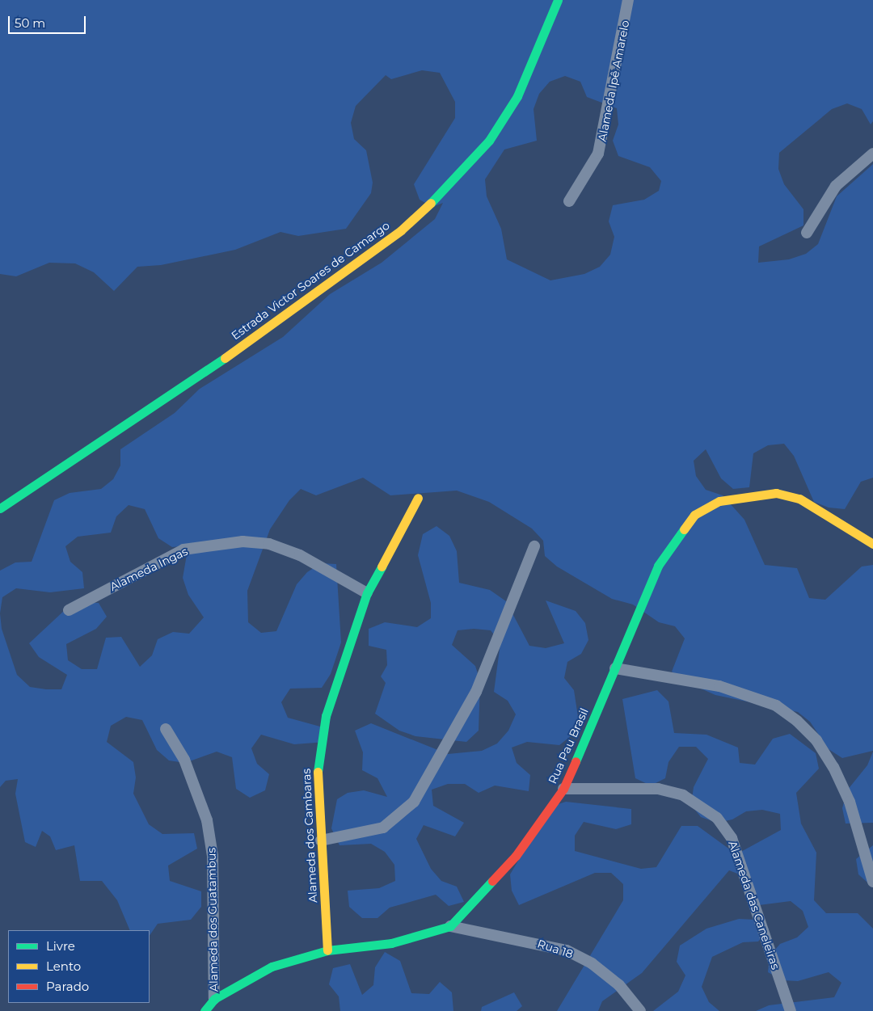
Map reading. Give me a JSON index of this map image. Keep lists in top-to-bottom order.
{
  "streets": {
    "street": [
      "Alameda Ipê Amarelo",
      "Estrada Victor Soares de Camargo",
      "Alameda Ingas",
      "Rua Pau Brasil",
      "Alameda dos Cambaras",
      "Alameda das Caneleiras",
      "Alameda dos Guatambus",
      "Rua 18"
    ]
  },
  "crossings": [
    ["Alameda Ingas", "Alameda dos Cambaras"],
    ["Rua Pau Brasil", "Alameda das Caneleiras"],
    ["Rua Pau Brasil", "Rua 18"]
  ],
  "legend": ["Livre", "Lento", "Parado"],
  "scale_bar": "50 m"
}
